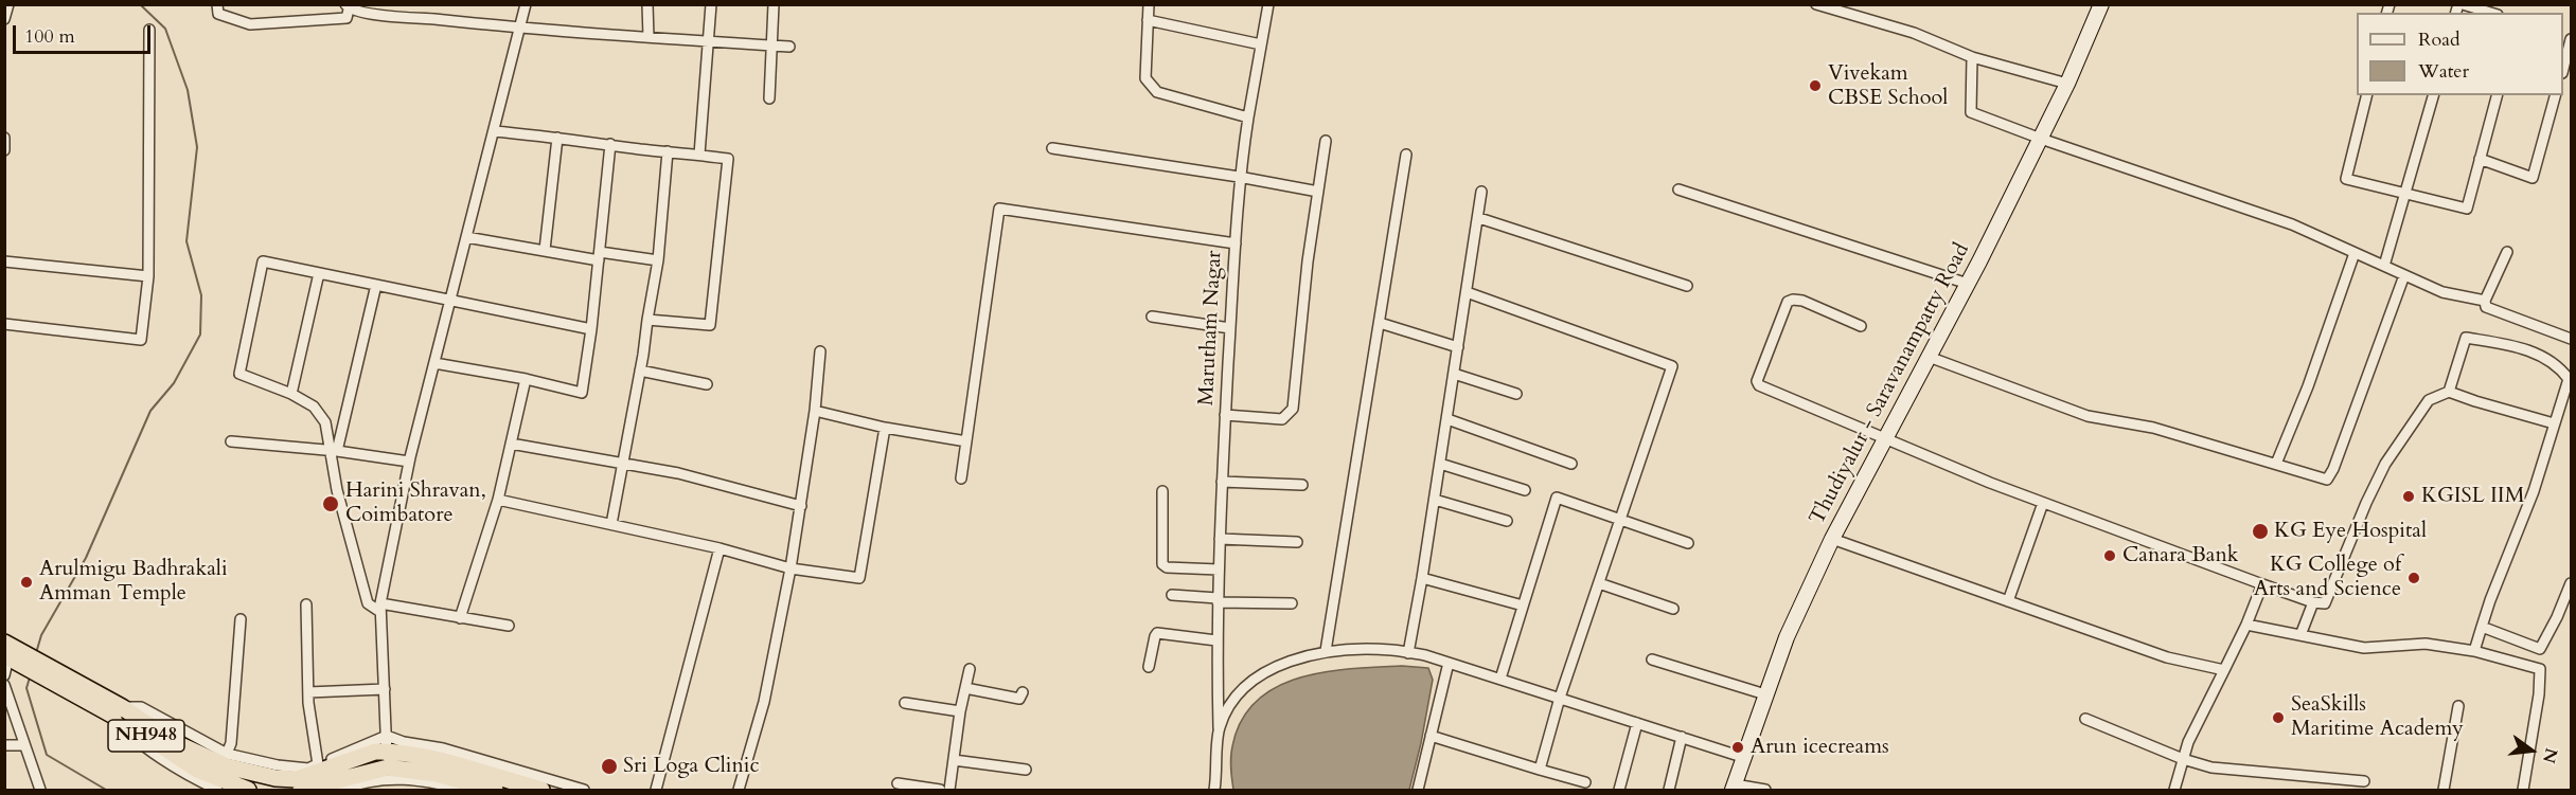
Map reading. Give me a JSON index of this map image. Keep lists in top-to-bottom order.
{
  "streets": {
    "highway": ["NH948"],
    "main road": ["Thudiyalur - Saravanampatty Road"],
    "street": ["Marutham Nagar"]
  },
  "places": [
    "Vivekam CBSE School",
    "KGISL IIM",
    "Harini Shravan, Coimbatore",
    "KG Eye Hospital",
    "Canara Bank",
    "KG College of Arts and Science",
    "Arulmigu Badhrakali Amman Temple",
    "SeaSkills Maritime Academy",
    "Arun icecreams",
    "Sri Loga Clinic"
  ],
  "legend": ["Road", "Water"],
  "scale_bar": "100 m",
  "north": "right"
}
